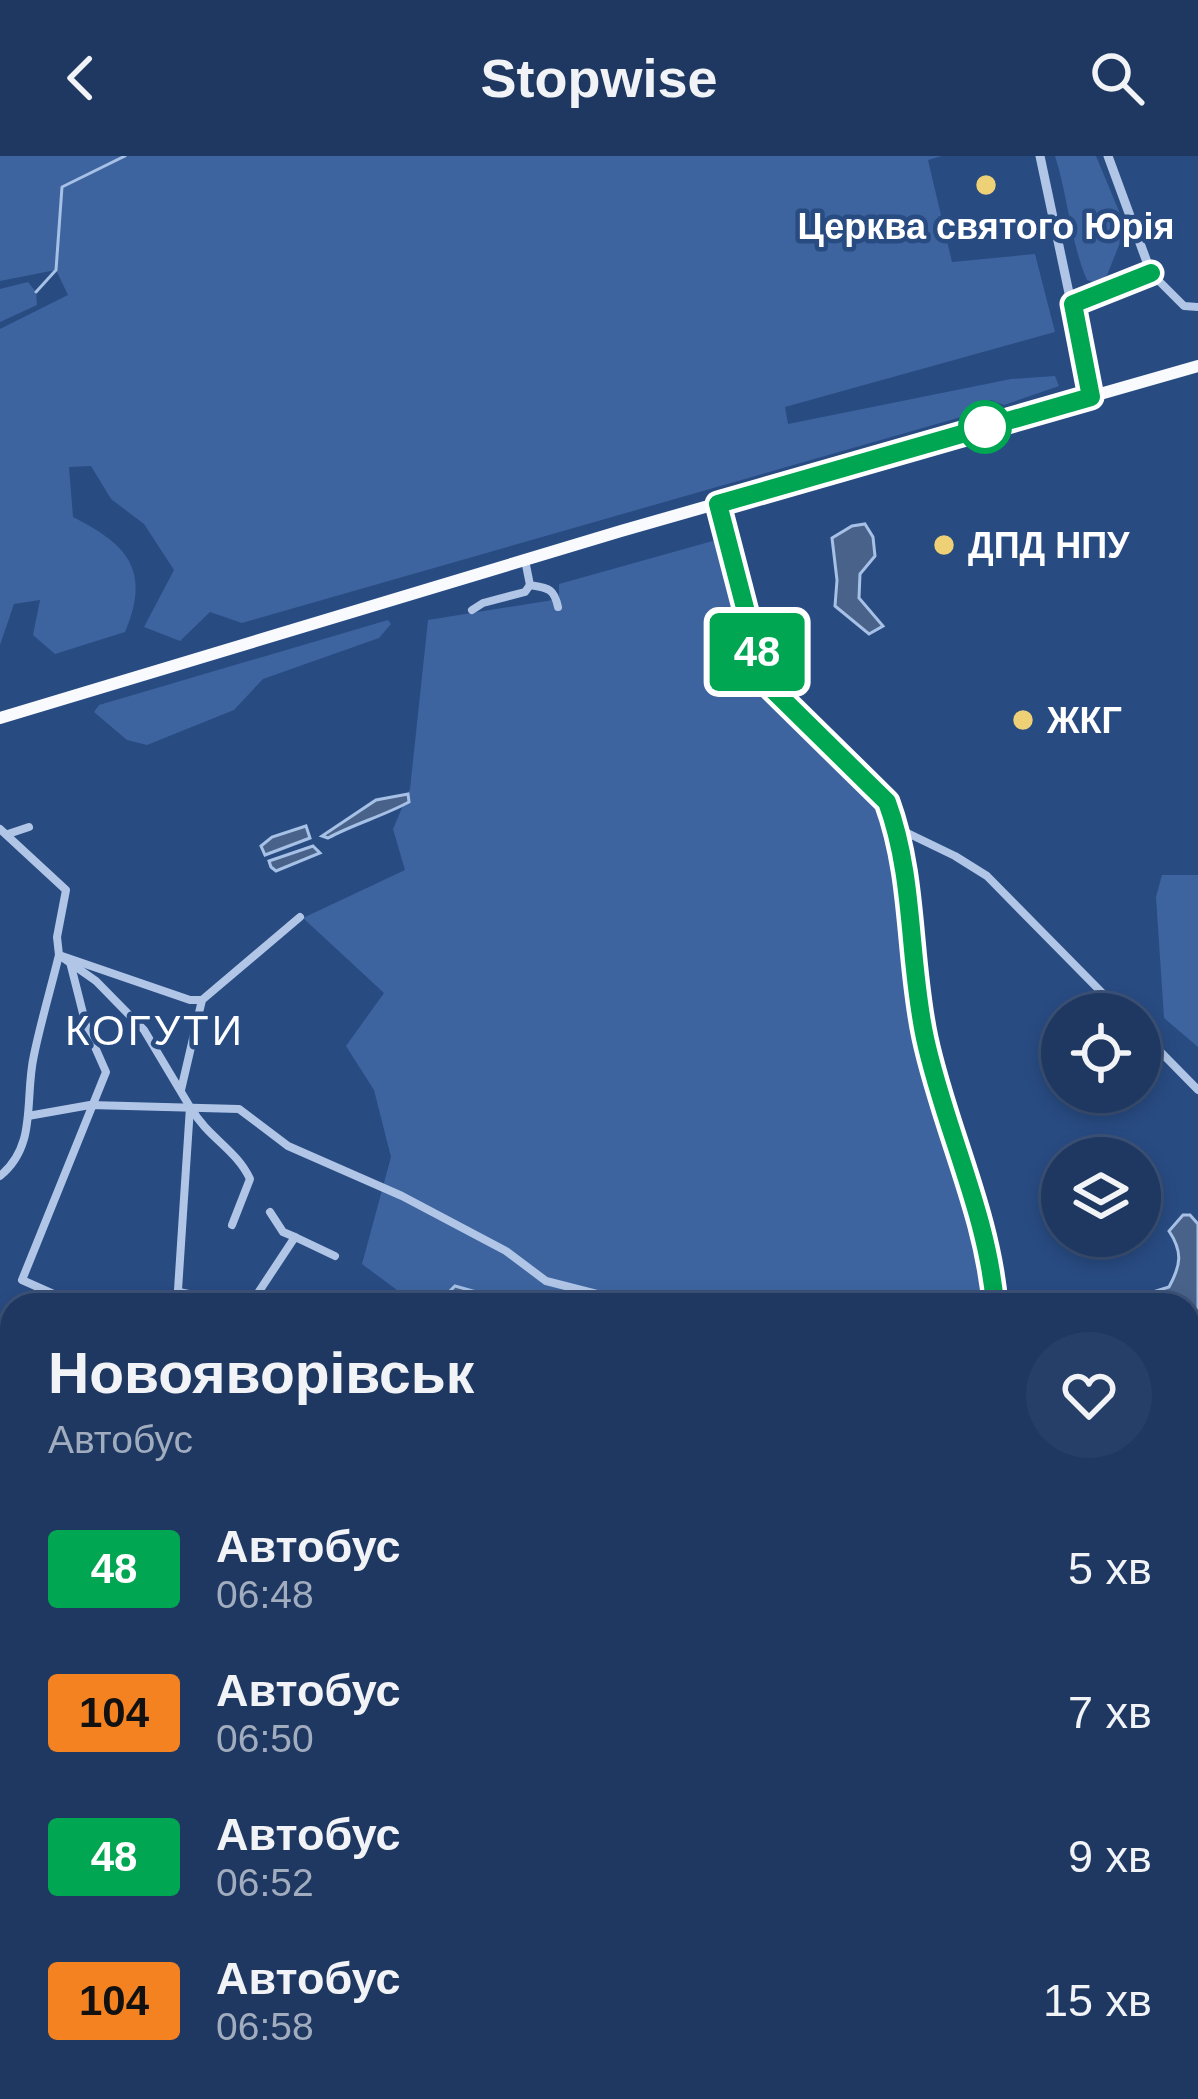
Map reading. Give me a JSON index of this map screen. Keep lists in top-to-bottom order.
{
  "districts": ["КОГУТИ"],
  "places": ["Церква святого Юрія", "ДПД НПУ", "ЖКГ"],
  "lines": ["bus line 48"],
  "page": {
    "header": "Stopwise",
    "on_map": "48",
    "heading": ["Новояворівськ", "Автобус"],
    "list": [
      {
        "mark": "48",
        "name": "Автобус",
        "note": "06:48",
        "value": "5 хв"
      },
      {
        "mark": "104",
        "name": "Автобус",
        "note": "06:50",
        "value": "7 хв"
      },
      {
        "mark": "48",
        "name": "Автобус",
        "note": "06:52",
        "value": "9 хв"
      },
      {
        "mark": "104",
        "name": "Автобус",
        "note": "06:58",
        "value": "15 хв"
      }
    ]
  }
}
